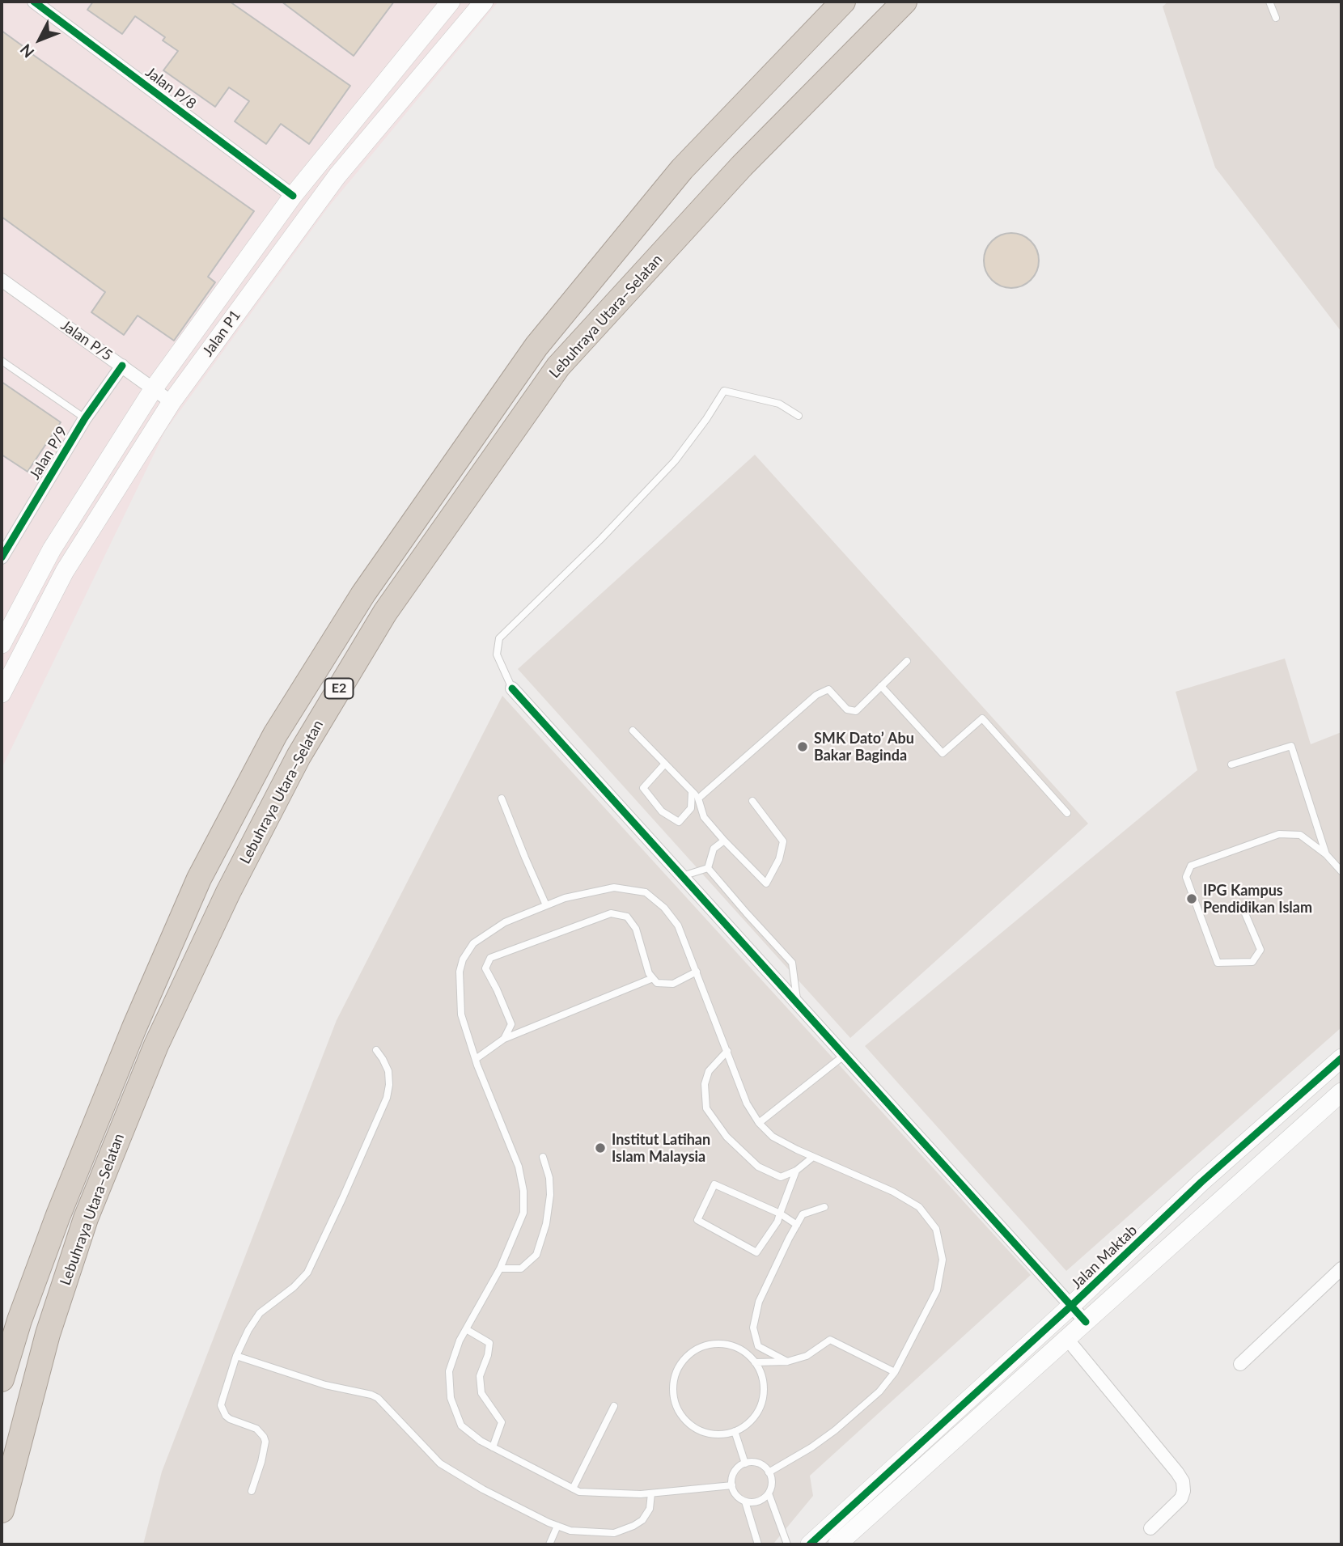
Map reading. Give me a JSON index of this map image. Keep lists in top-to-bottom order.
{
  "streets": {
    "highway": ["Lebuhraya Utara–Selatan", "E2"],
    "main road": ["Jalan P1", "Jalan Maktab"],
    "street": ["Jalan P/8", "Jalan P/5", "Jalan P/9"]
  },
  "crossings": [
    ["Jalan P/8", "Jalan P1"],
    ["Jalan P1", "Jalan P/5"],
    ["Jalan P/5", "Jalan P/9"]
  ],
  "places": ["SMK Dato’ Abu Bakar Baginda", "IPG Kampus Pendidikan Islam", "Institut Latihan Islam Malaysia"],
  "north": "bottom left"
}
